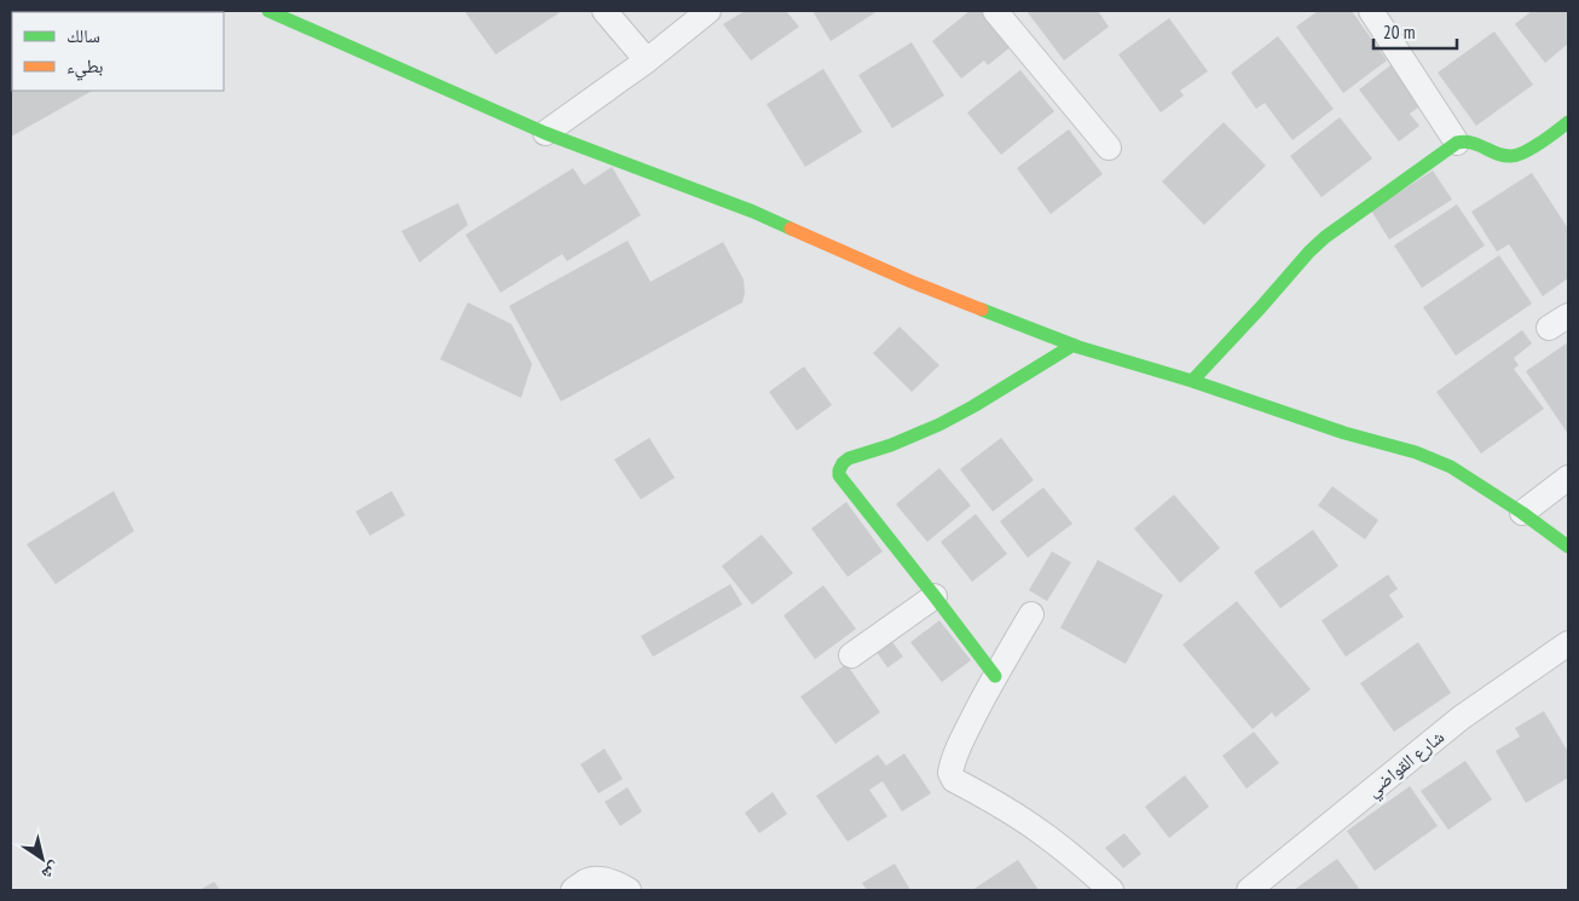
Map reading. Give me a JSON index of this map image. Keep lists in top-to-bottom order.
{
  "streets": {
    "street": ["شارع القواضي"]
  },
  "legend": ["سالك", "بطيء"],
  "scale_bar": "20 m",
  "north": "bottom right"
}
